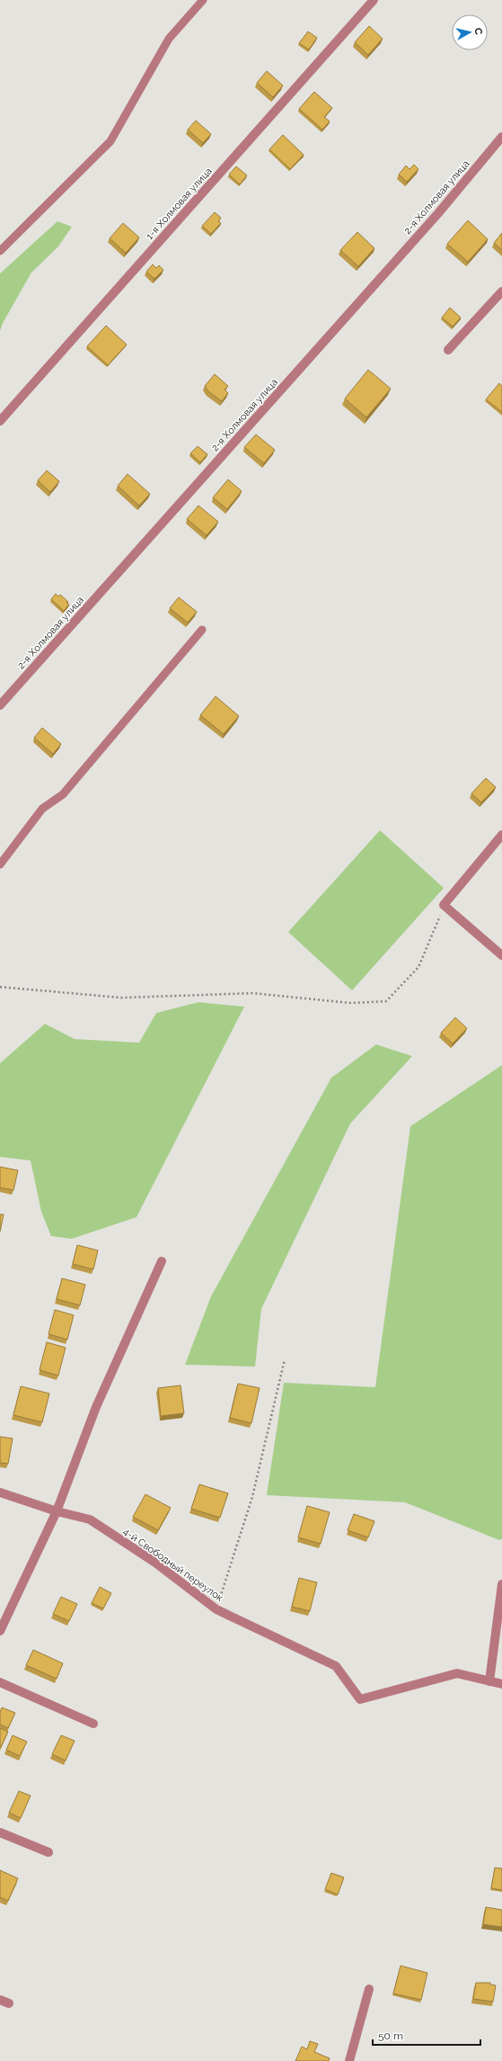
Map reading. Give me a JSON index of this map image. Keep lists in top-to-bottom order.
{
  "streets": {
    "street": ["2-я Холмовая улица", "1-я Холмовая улица", "4-й Свободный переулок"]
  },
  "scale_bar": "50 m",
  "north": "right"
}
